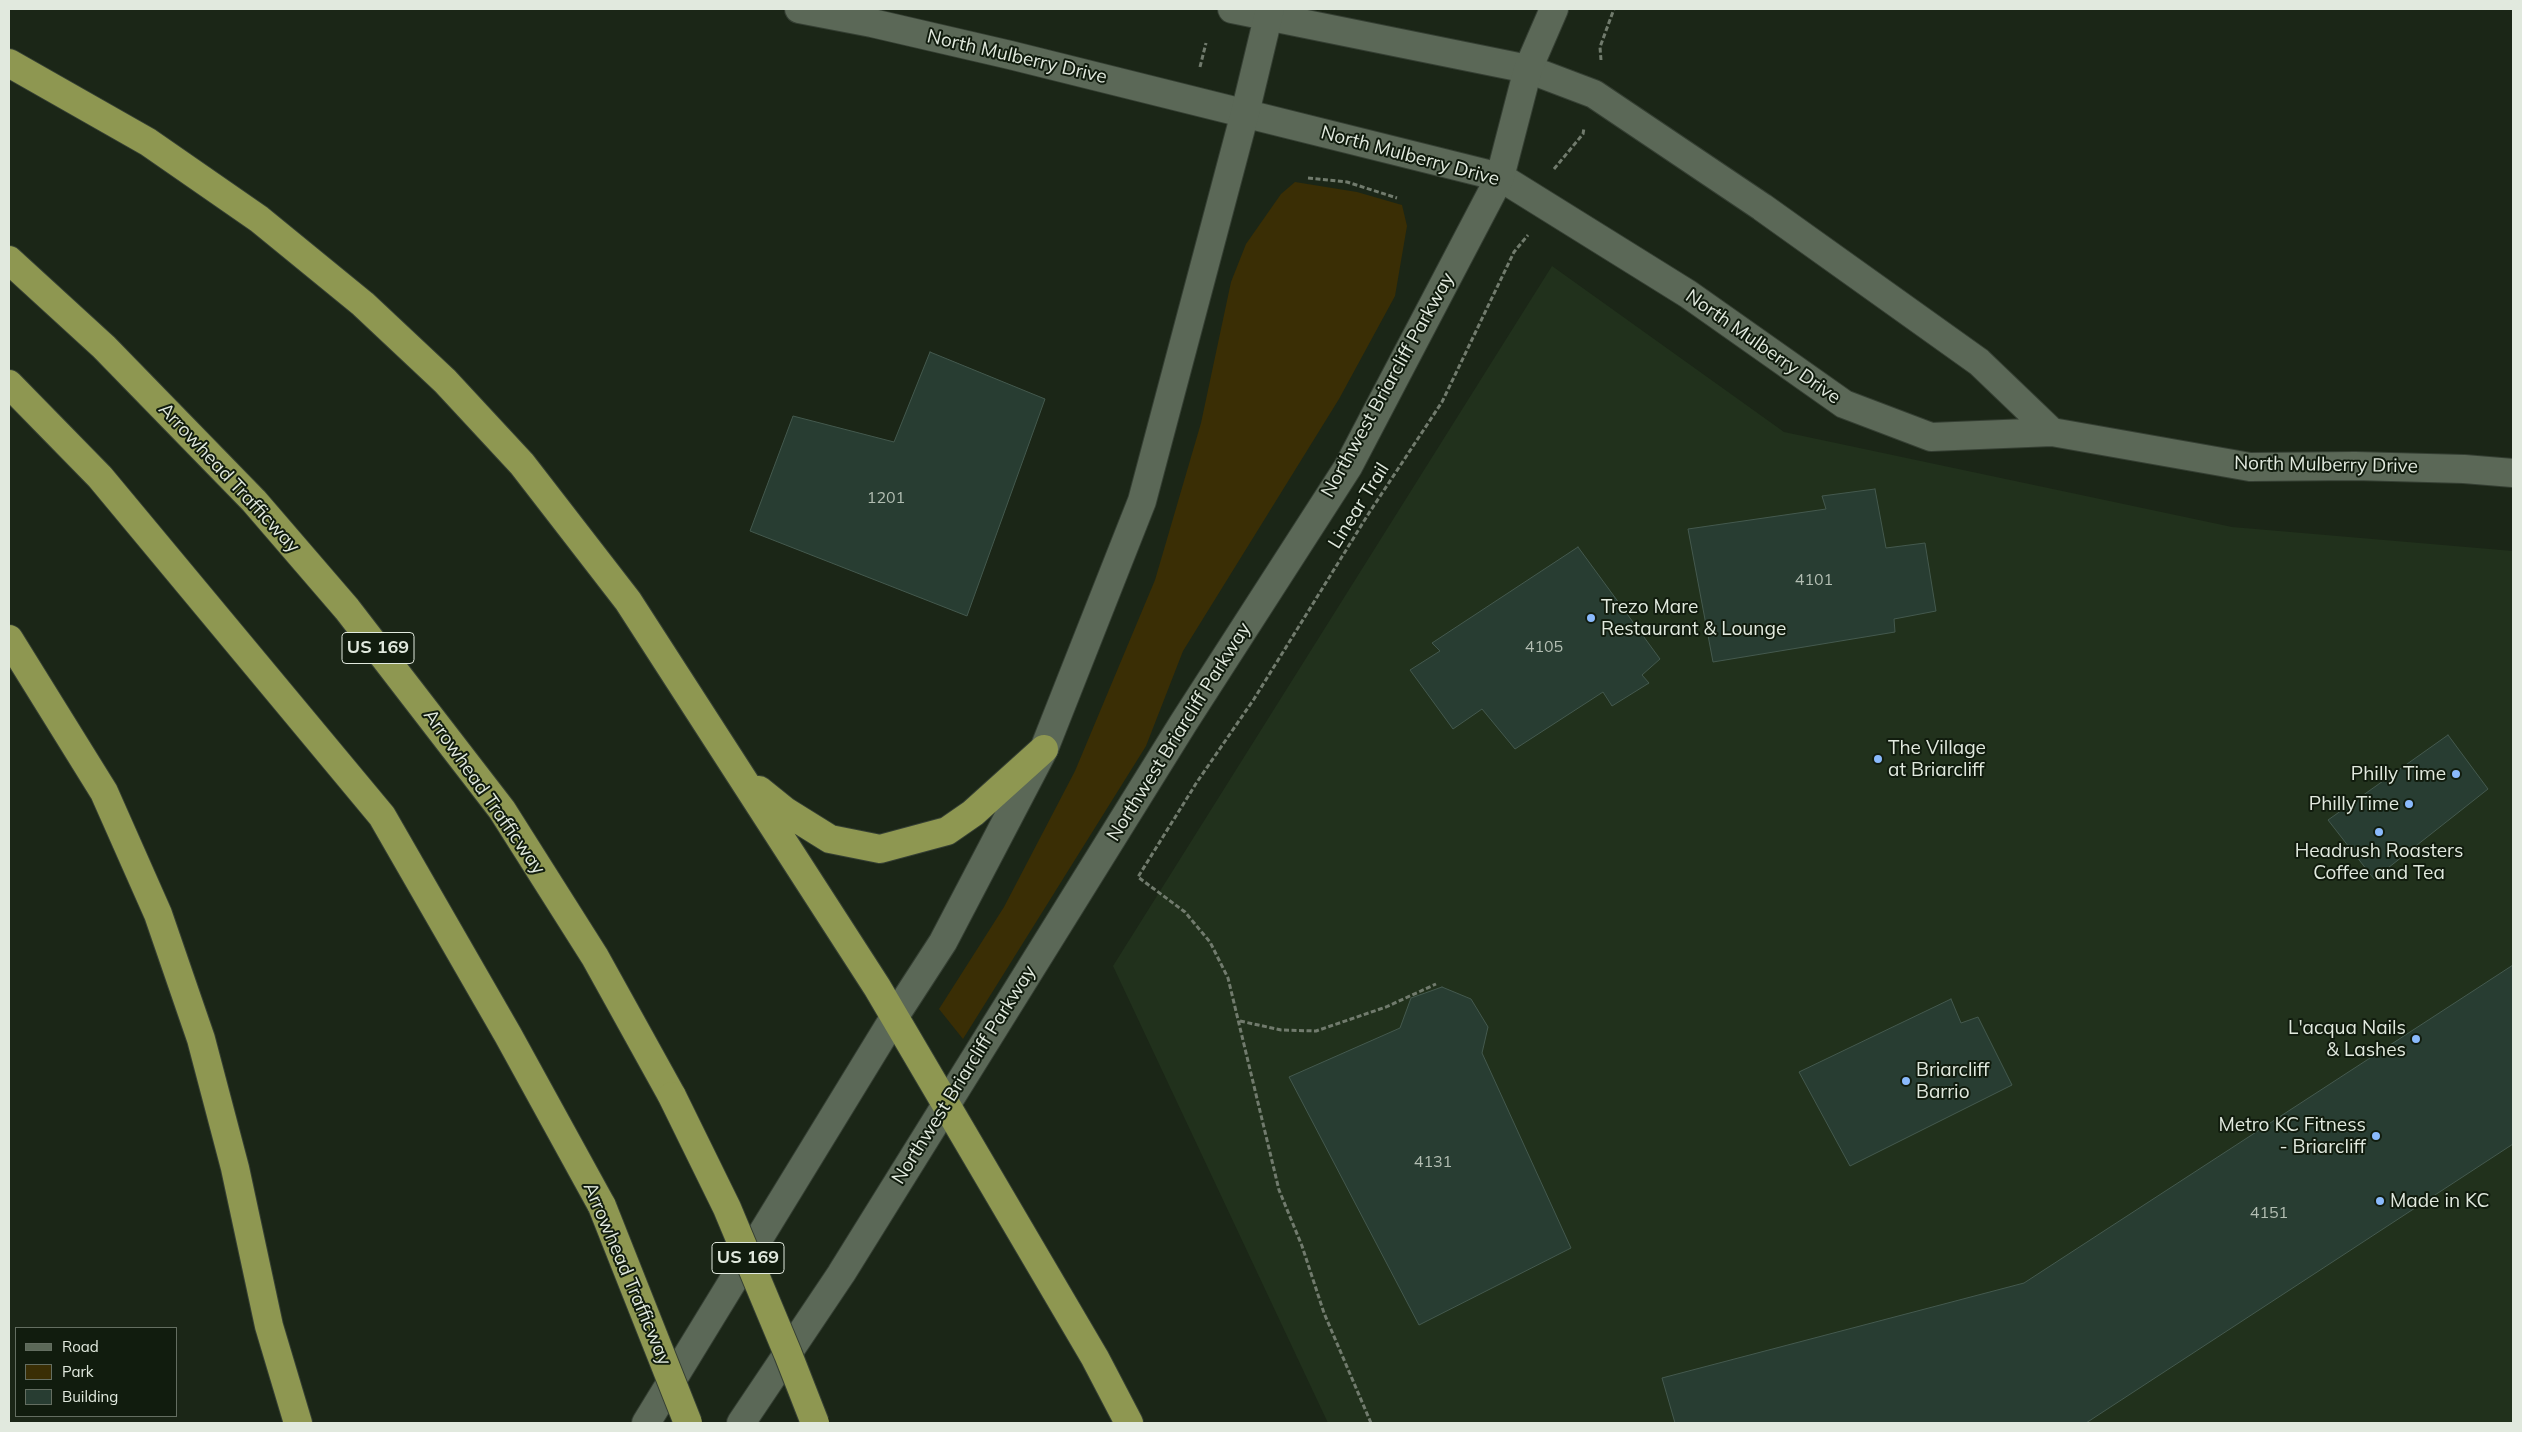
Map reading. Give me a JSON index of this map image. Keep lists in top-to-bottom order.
{
  "streets": {
    "highway": ["Arrowhead Trafficway", "US 169"],
    "main road": ["North Mulberry Drive", "Northwest Briarcliff Parkway"],
    "path": ["Linear Trail"]
  },
  "crossings": [
    ["North Mulberry Drive", "Northwest Briarcliff Parkway"]
  ],
  "places": [
    "Trezo Mare Restaurant & Lounge",
    "The Village at Briarcliff",
    "Philly Time",
    "PhillyTime",
    "Headrush Roasters Coffee and Tea",
    "L'acqua Nails & Lashes",
    "Briarcliff Barrio",
    "Metro KC Fitness - Briarcliff",
    "Made in KC"
  ],
  "house_numbers": [
    "1201",
    "4101",
    "4105",
    "4131",
    "4151"
  ],
  "legend": ["Road", "Park", "Building"]
}
